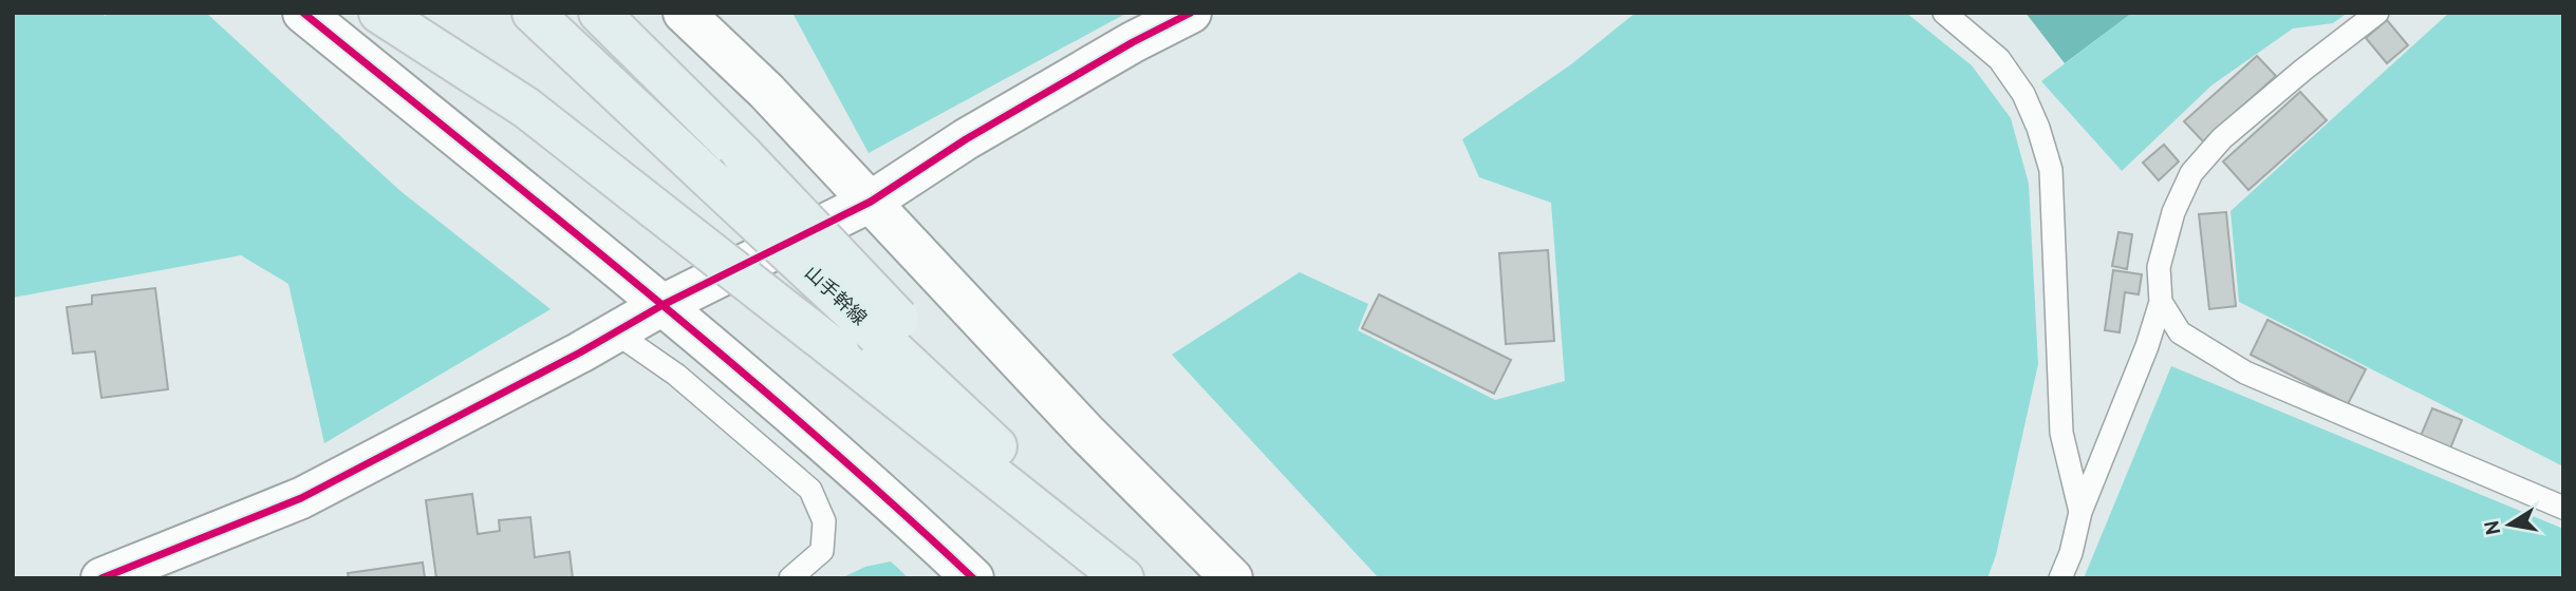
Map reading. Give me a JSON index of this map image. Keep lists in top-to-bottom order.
{
  "streets": {
    "main road": ["山手幹線"]
  },
  "north": "left"
}
